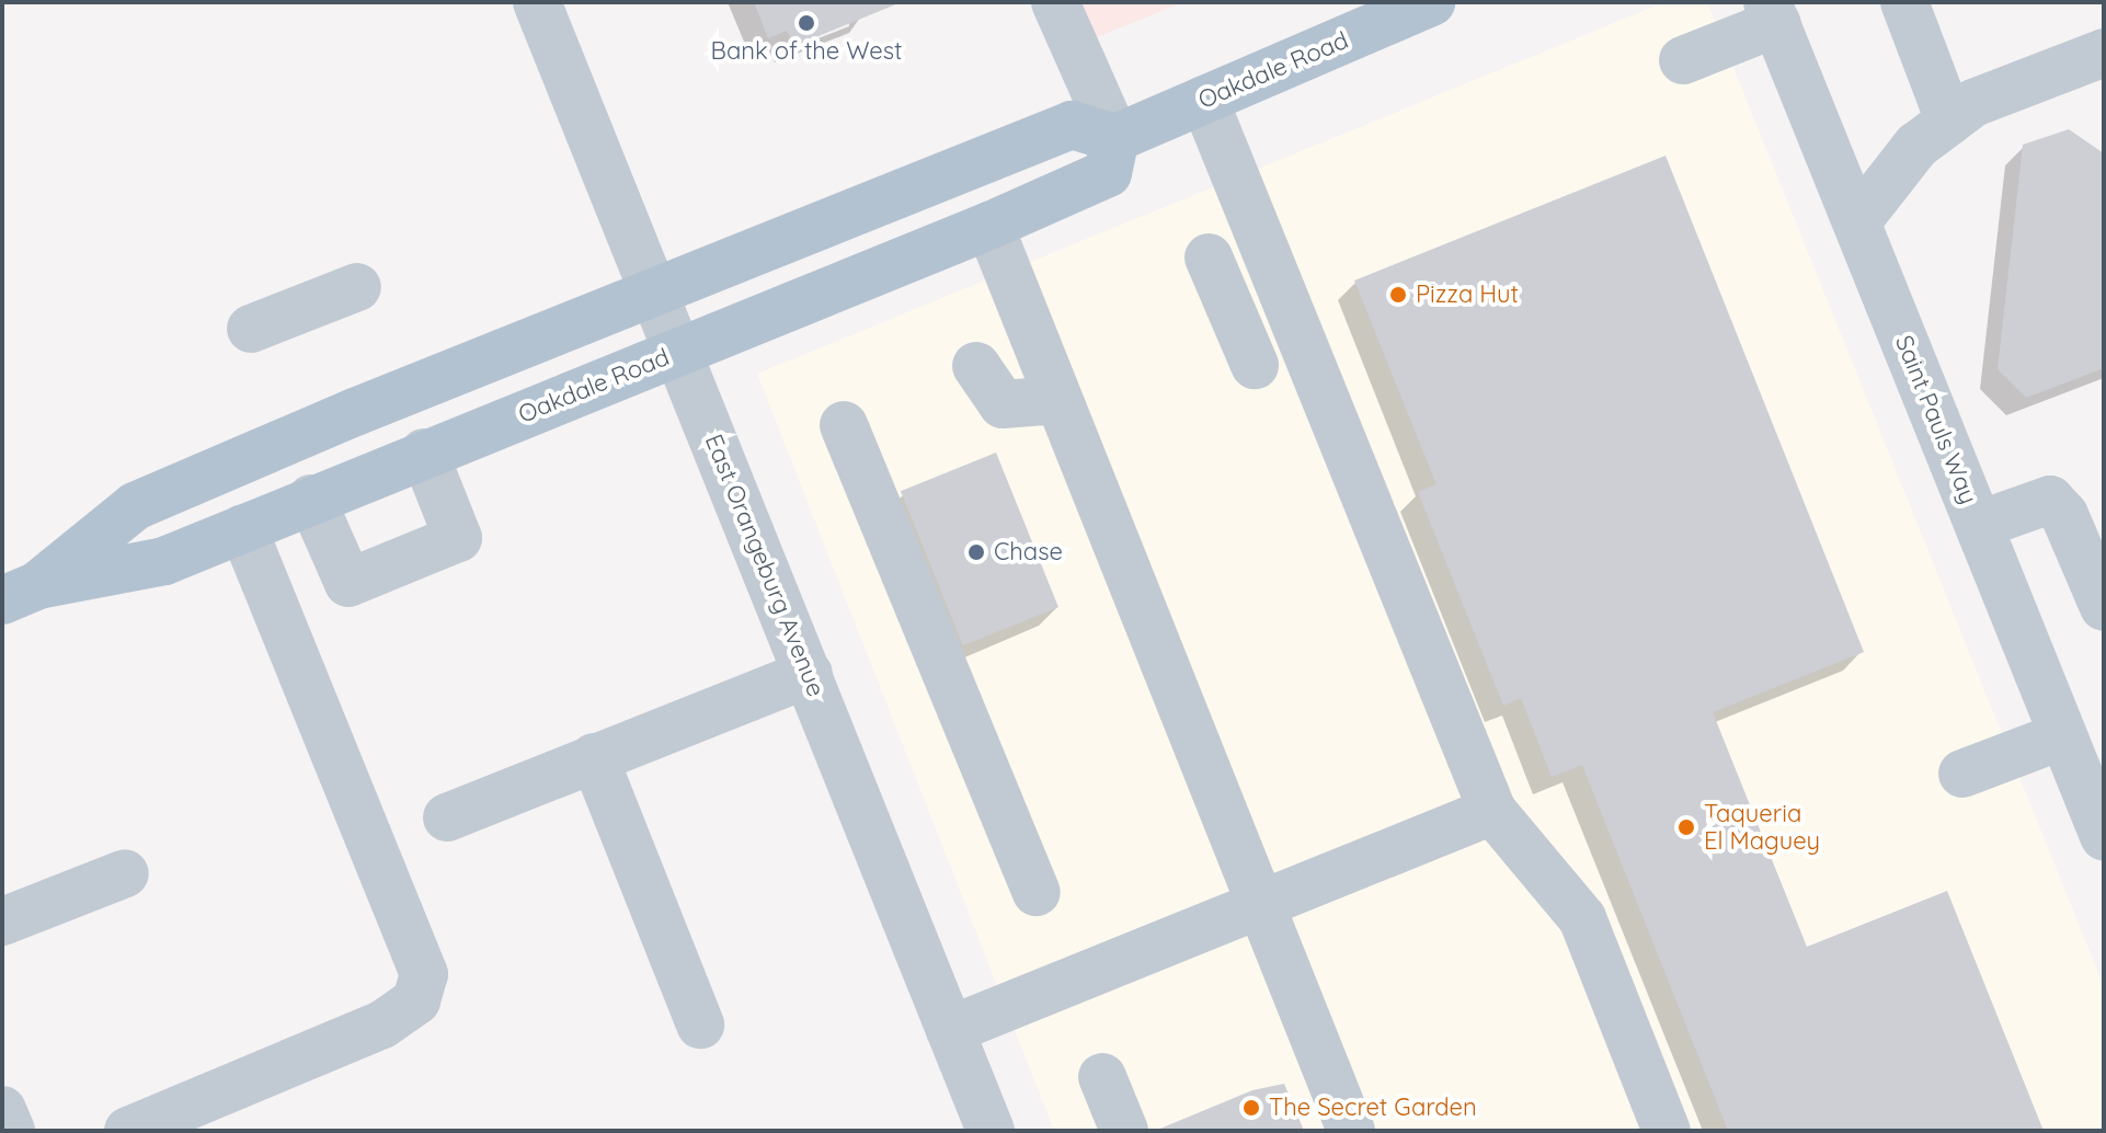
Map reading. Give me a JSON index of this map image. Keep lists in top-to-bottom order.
{
  "streets": {
    "main road": ["Oakdale Road"],
    "street": ["Saint Pauls Way", "East Orangeburg Avenue"]
  },
  "crossings": [
    ["Oakdale Road", "East Orangeburg Avenue"]
  ],
  "places": [
    "Bank of the West",
    "Pizza Hut",
    "Chase",
    "Taqueria El Maguey",
    "The Secret Garden"
  ]
}
